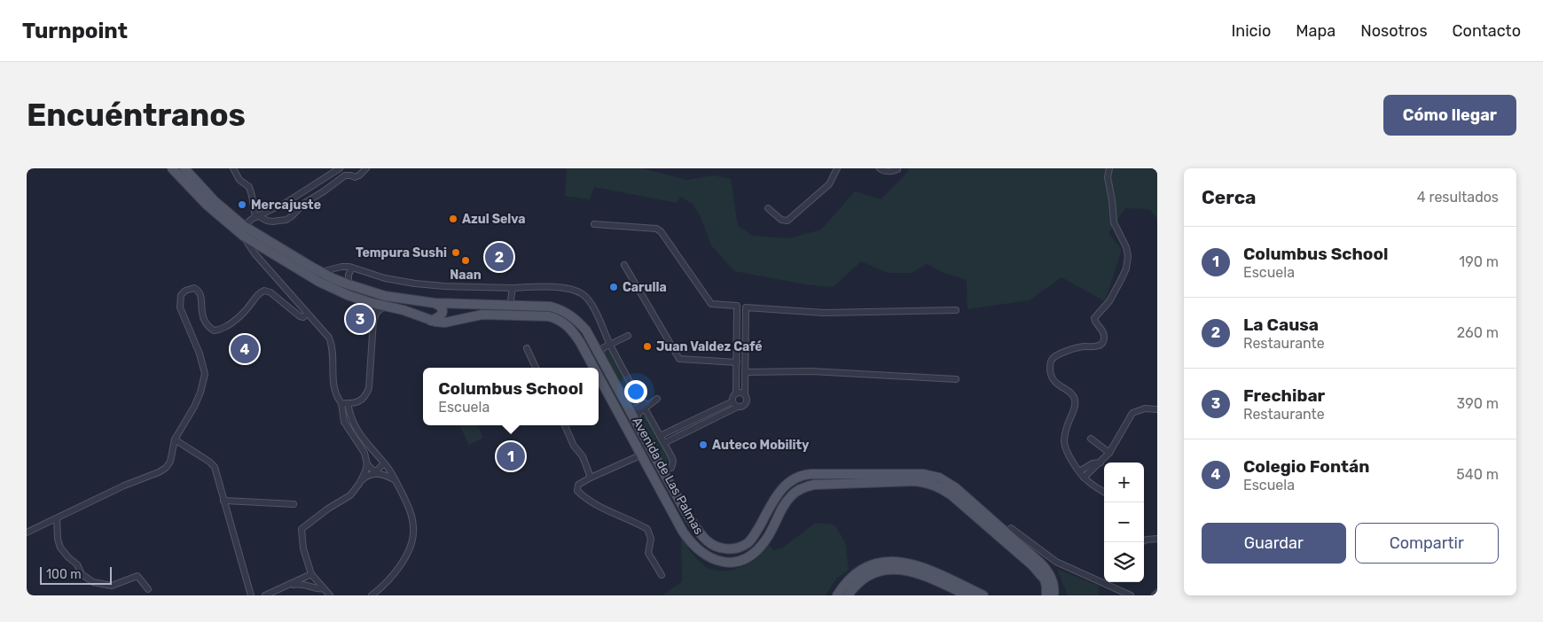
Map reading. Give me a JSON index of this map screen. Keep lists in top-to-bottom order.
{
  "streets": {
    "main road": ["Avenida de Las Palmas"]
  },
  "places": [
    "Mercajuste",
    "Azul Selva",
    "Tempura Sushi",
    "Naan",
    "Carulla",
    "Juan Valdez Café",
    "Auteco Mobility"
  ],
  "scale_bar": "100 m",
  "page": {
    "header": "Turnpoint",
    "nav": [
      "Inicio",
      "Mapa",
      "Nosotros",
      "Contacto"
    ],
    "buttons": [
      "Cómo llegar",
      ["Guardar", "Compartir"]
    ],
    "title": "Encuéntranos",
    "heading": ["Cerca", "4 resultados"],
    "list": [
      {
        "mark": "1",
        "name": "Columbus School",
        "note": "Escuela",
        "value": "190 m"
      },
      {
        "mark": "2",
        "name": "La Causa",
        "note": "Restaurante",
        "value": "260 m"
      },
      {
        "mark": "3",
        "name": "Frechibar",
        "note": "Restaurante",
        "value": "390 m"
      },
      {
        "mark": "4",
        "name": "Colegio Fontán",
        "note": "Escuela",
        "value": "540 m"
      }
    ],
    "pins": [
      "2",
      "3",
      "4",
      "1"
    ],
    "popup": ["Columbus School", "Escuela"],
    "map_buttons": ["+", "−"],
    "scale": "100 m"
  }
}
